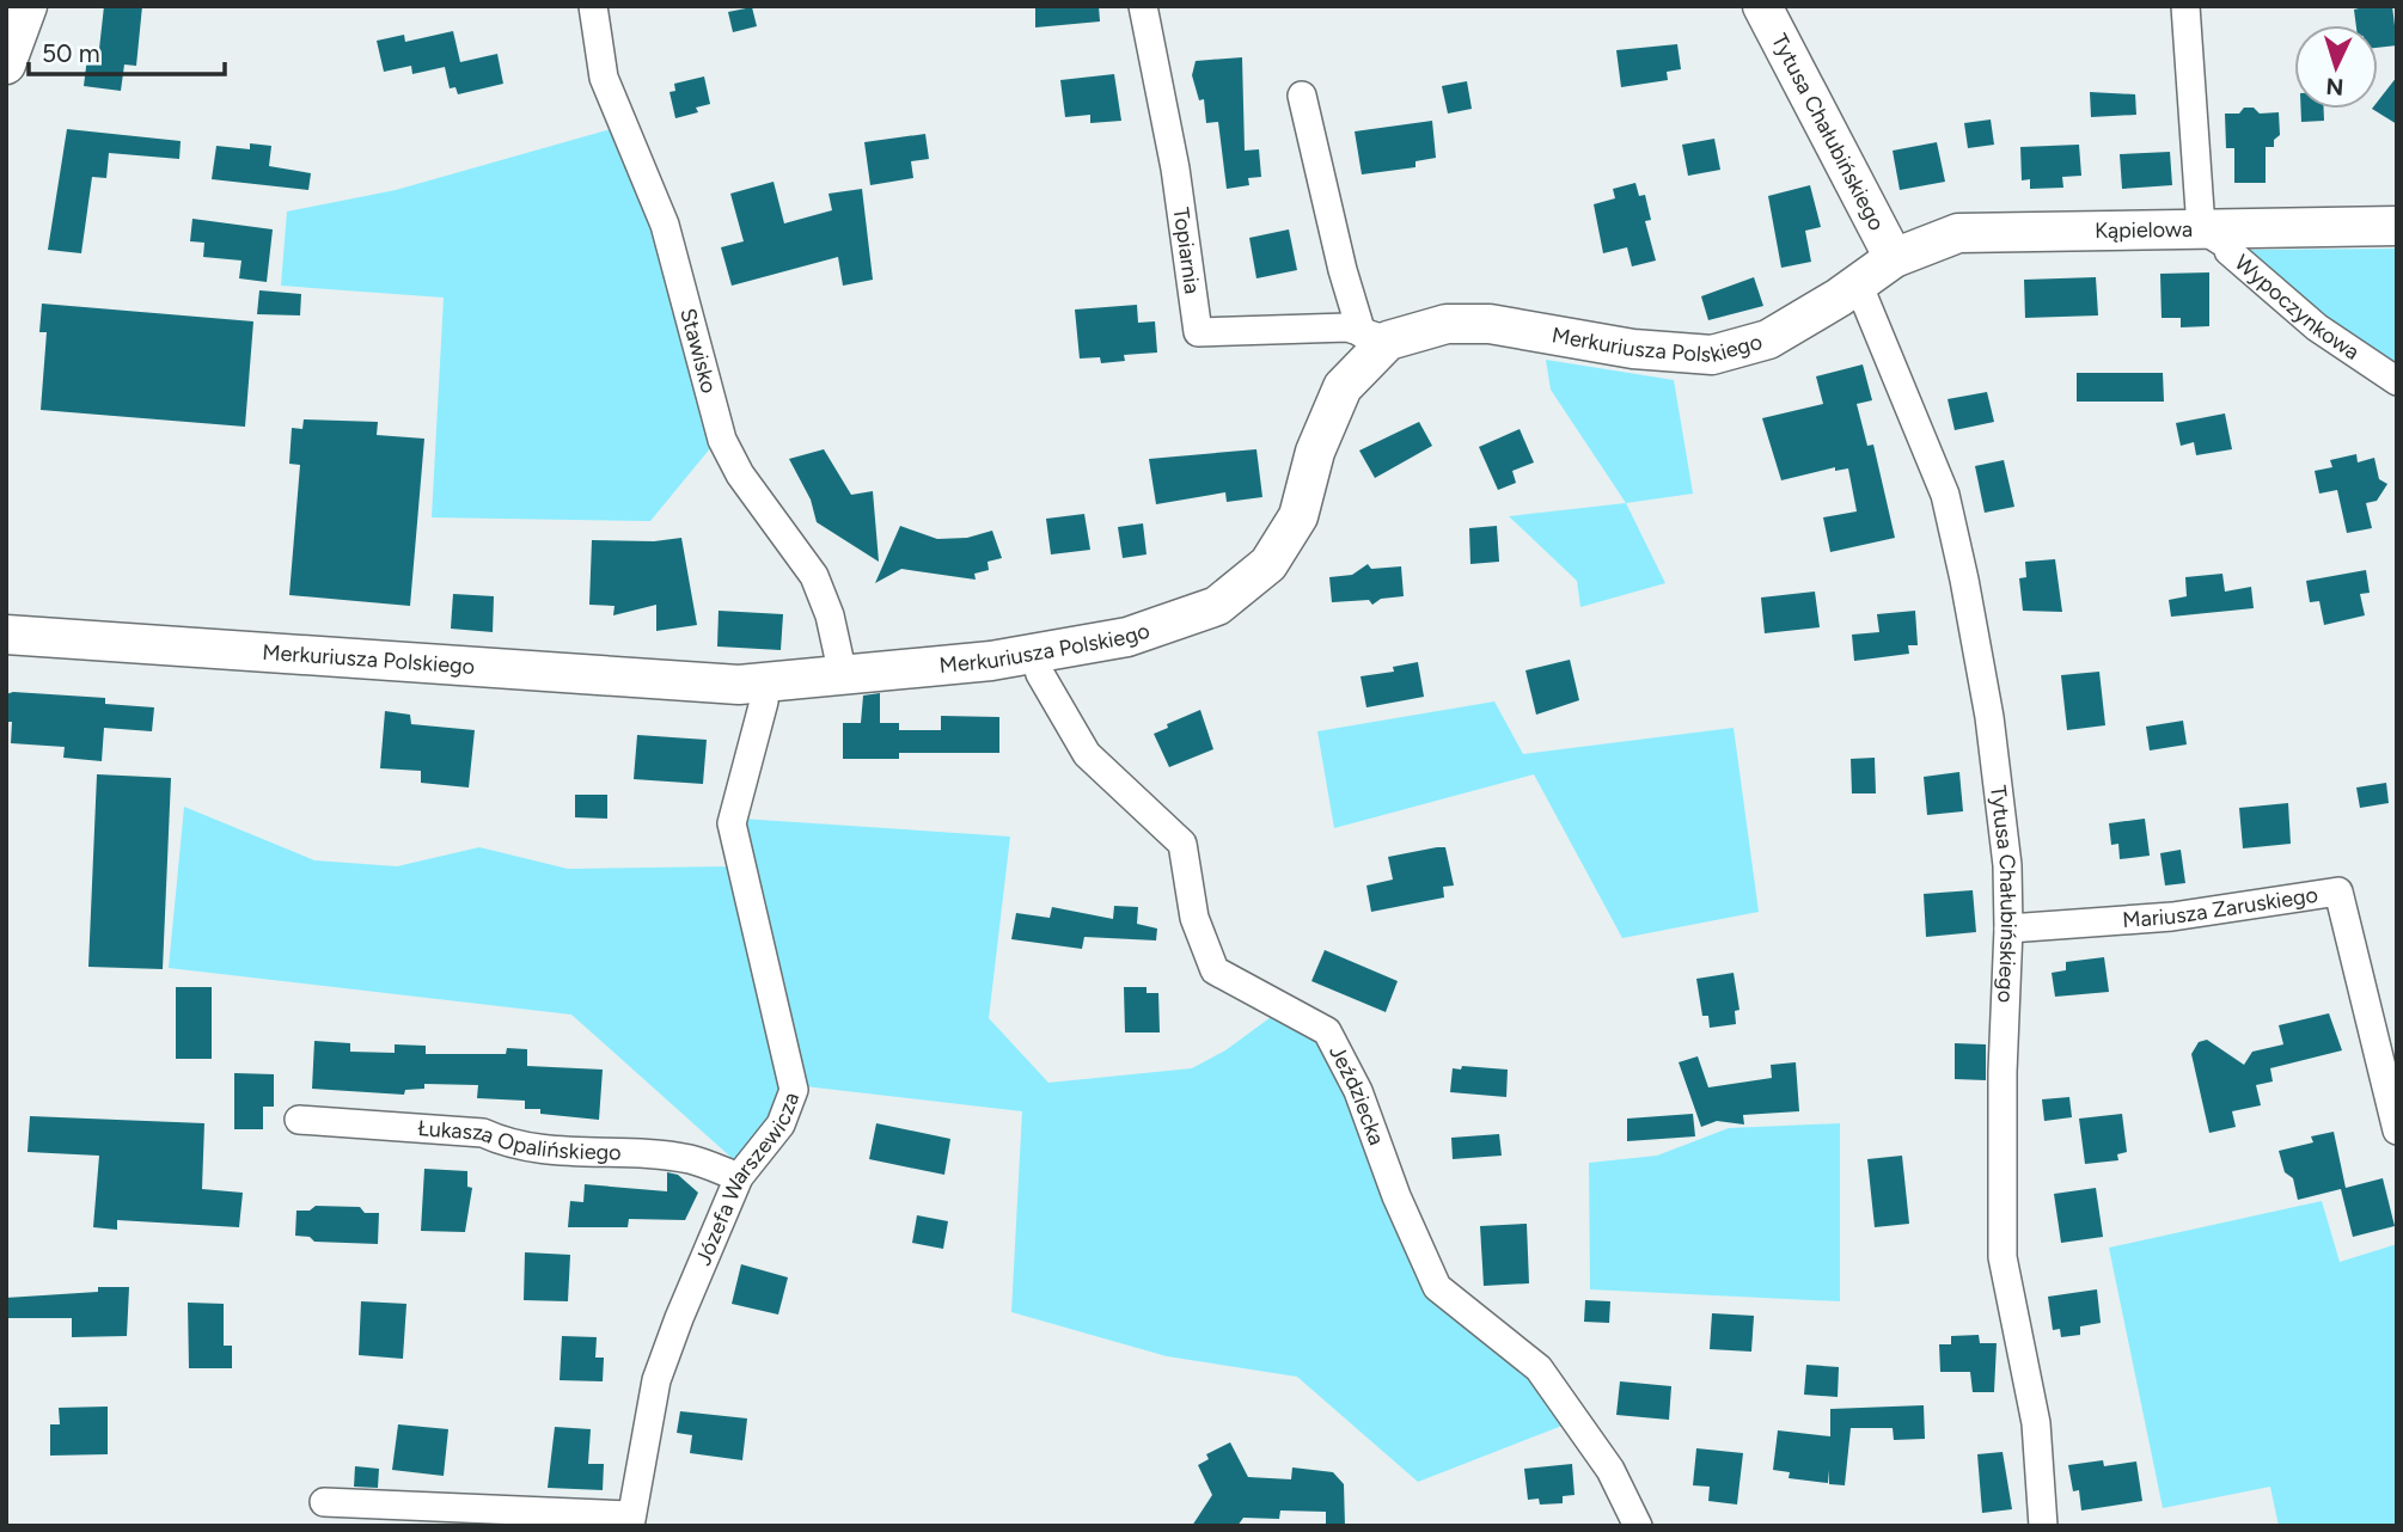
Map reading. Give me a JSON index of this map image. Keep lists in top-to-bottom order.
{
  "streets": {
    "street": [
      "Tytusa Chałubińskiego",
      "Kąpielowa",
      "Topiarnia",
      "Wypoczynkowa",
      "Merkuriusza Polskiego",
      "Stawisko",
      "Mariusza Zaruskiego",
      "Jeździecka",
      "Łukasza Opalińskiego",
      "Józefa Warszewicza"
    ]
  },
  "crossings": [
    ["Tytusa Chałubińskiego", "Kąpielowa"],
    ["Tytusa Chałubińskiego", "Merkuriusza Polskiego"],
    ["Tytusa Chałubińskiego", "Mariusza Zaruskiego"],
    ["Kąpielowa", "Wypoczynkowa"],
    ["Kąpielowa", "Merkuriusza Polskiego"],
    ["Topiarnia", "Merkuriusza Polskiego"],
    ["Merkuriusza Polskiego", "Stawisko"],
    ["Merkuriusza Polskiego", "Jeździecka"],
    ["Merkuriusza Polskiego", "Józefa Warszewicza"],
    ["Łukasza Opalińskiego", "Józefa Warszewicza"]
  ],
  "scale_bar": "50 m",
  "north": "bottom"
}
